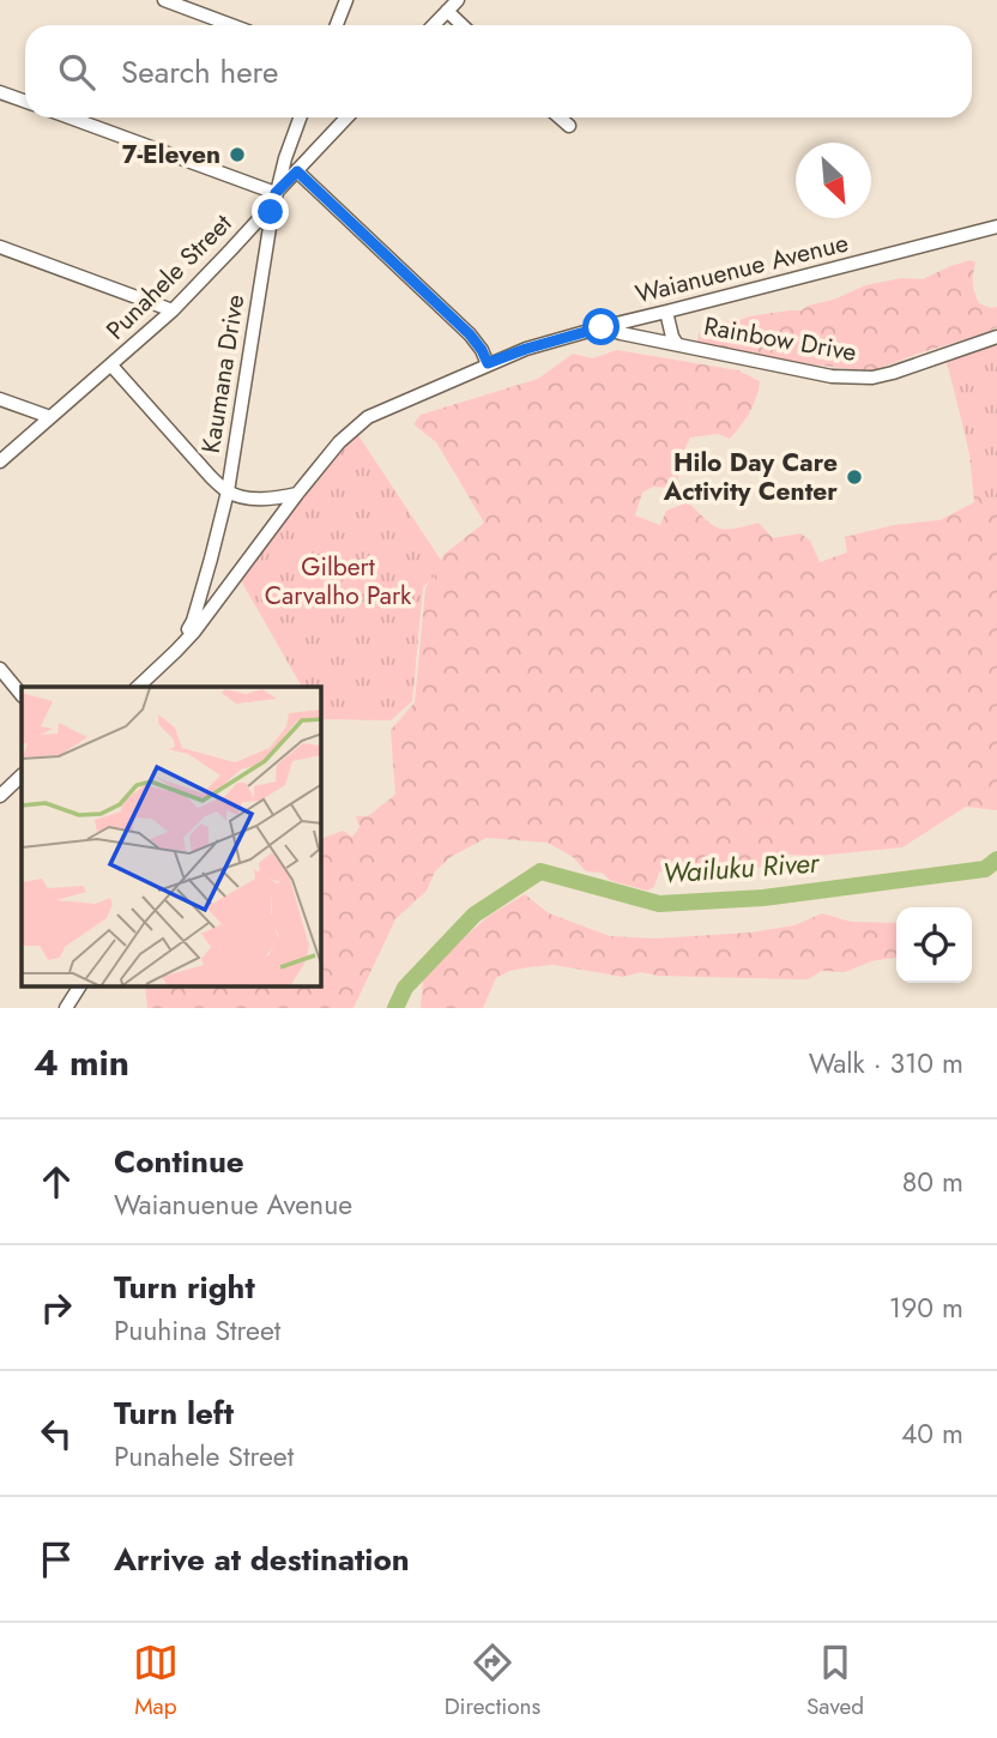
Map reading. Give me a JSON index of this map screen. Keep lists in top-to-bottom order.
{
  "streets": {
    "street": [
      "Waianuenue Avenue",
      "Punahele Street",
      "Rainbow Drive",
      "Kaumana Drive"
    ]
  },
  "crossings": [
    ["Waianuenue Avenue", "Rainbow Drive"],
    ["Waianuenue Avenue", "Kaumana Drive"],
    ["Punahele Street", "Kaumana Drive"]
  ],
  "water": ["Wailuku River"],
  "parks": ["Gilbert Carvalho Park"],
  "places": ["7-Eleven", "Hilo Day Care Activity Center"],
  "north": "bottom right",
  "page": {
    "search": "Search here",
    "heading": ["4 min", "Walk · 310 m"],
    "list": [
      ["Continue", "Waianuenue Avenue", "80 m"],
      ["Turn right", "Puuhina Street", "190 m"],
      ["Turn left", "Punahele Street", "40 m"],
      "Arrive at destination"
    ],
    "nav": ["Map", "Directions", "Saved"]
  }
}
